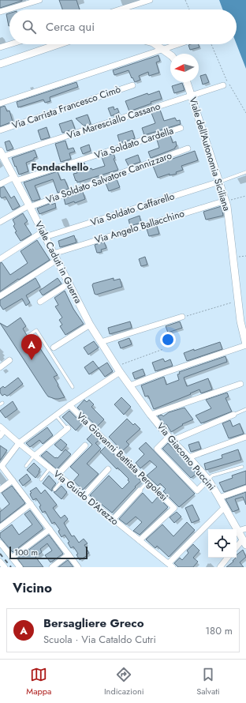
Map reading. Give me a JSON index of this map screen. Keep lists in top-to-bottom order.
{
  "streets": {
    "street": [
      "Via Carrista Francesco Cimò",
      "Via Maresciallo Cassano",
      "Via Soldato Cardella",
      "Viale dell'Autonomia Siciliana",
      "Via Soldato Salvatore Cannizzaro",
      "Via Soldato Caffarello",
      "Via Angelo Ballacchino",
      "Viale Caduti in Guerra",
      "Via Giovanni Battista Pergolesi",
      "Via Giacomo Puccini",
      "Via Guido D'Arezzo"
    ]
  },
  "crossings": [
    ["Via Maresciallo Cassano", "Viale dell'Autonomia Siciliana"],
    ["Via Maresciallo Cassano", "Viale Caduti in Guerra"],
    ["Via Soldato Cardella", "Viale Caduti in Guerra"],
    ["Viale dell'Autonomia Siciliana", "Via Soldato Caffarello"],
    ["Viale dell'Autonomia Siciliana", "Via Angelo Ballacchino"],
    ["Via Soldato Salvatore Cannizzaro", "Viale Caduti in Guerra"],
    ["Via Soldato Caffarello", "Viale Caduti in Guerra"],
    ["Via Angelo Ballacchino", "Viale Caduti in Guerra"],
    ["Viale Caduti in Guerra", "Via Giacomo Puccini"],
    ["Via Giovanni Battista Pergolesi", "Via Guido D'Arezzo"]
  ],
  "districts": ["Fondachello"],
  "scale_bar": "100 m",
  "north": "left",
  "page": {
    "search": "Cerca qui",
    "pins": "A",
    "scale": "100 m",
    "heading": "Vicino",
    "list": [
      {
        "mark": "A",
        "name": "Bersagliere Greco",
        "note": "Scuola · Via Cataldo Cutri",
        "value": "180 m"
      }
    ],
    "nav": ["Mappa", "Indicazioni", "Salvati"]
  }
}
